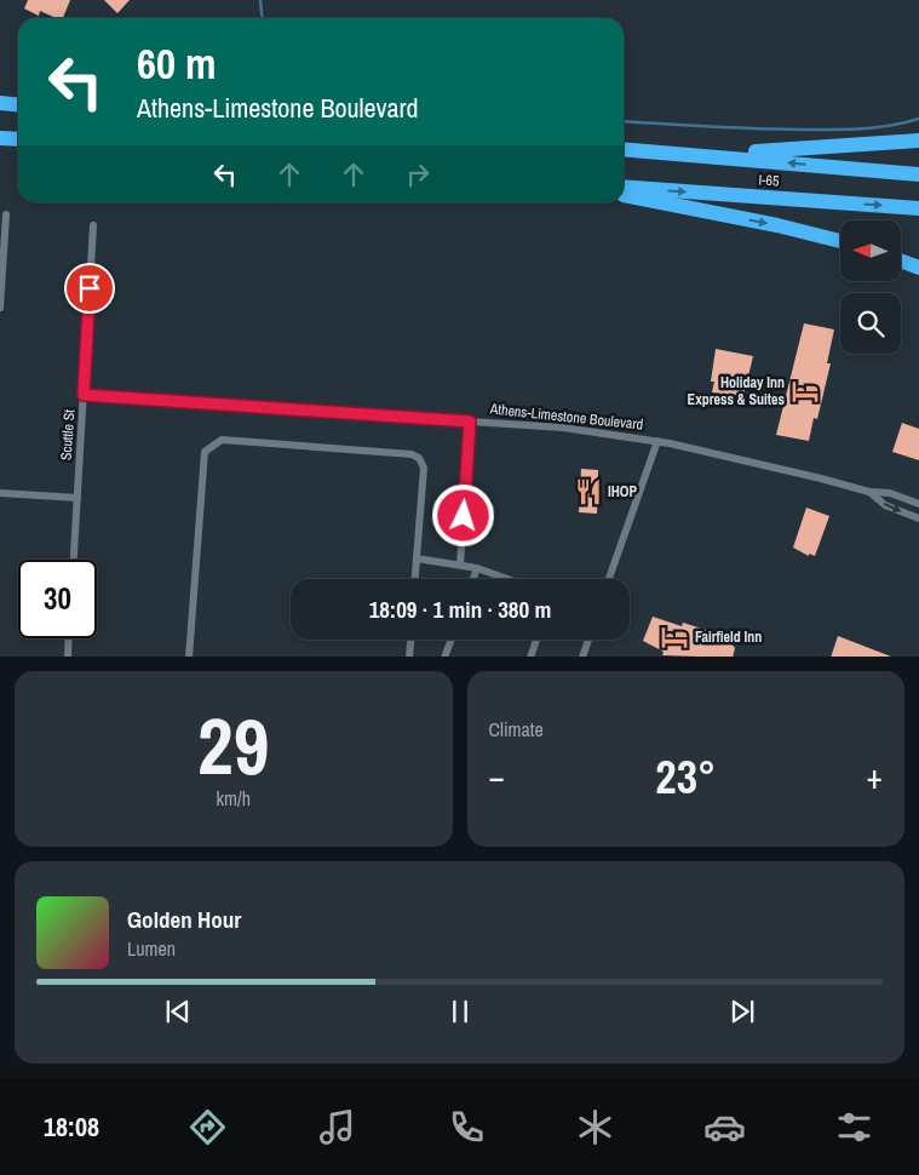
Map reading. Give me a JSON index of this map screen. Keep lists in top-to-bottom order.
{
  "streets": {
    "highway": ["I-65"],
    "street": ["Athens-Limestone Boulevard", "Scuttle St"]
  },
  "crossings": [
    ["Athens-Limestone Boulevard", "Scuttle St"]
  ],
  "places": {
    "hotel": ["Holiday Inn Express & Suites", "Fairfield Inn"],
    "restaurant": ["IHOP"]
  },
  "north": "left",
  "page": {
    "turn": ["60 m", "Athens-Limestone Boulevard"],
    "limit": "30",
    "trip": "18:09 · 1 min · 380 m",
    "tile": [
      ["29", "km/h"],
      "Climate"
    ],
    "heat": ["−", "23°", "+"],
    "song": ["Golden Hour", "Lumen"],
    "tabs": "18:08"
  }
}
